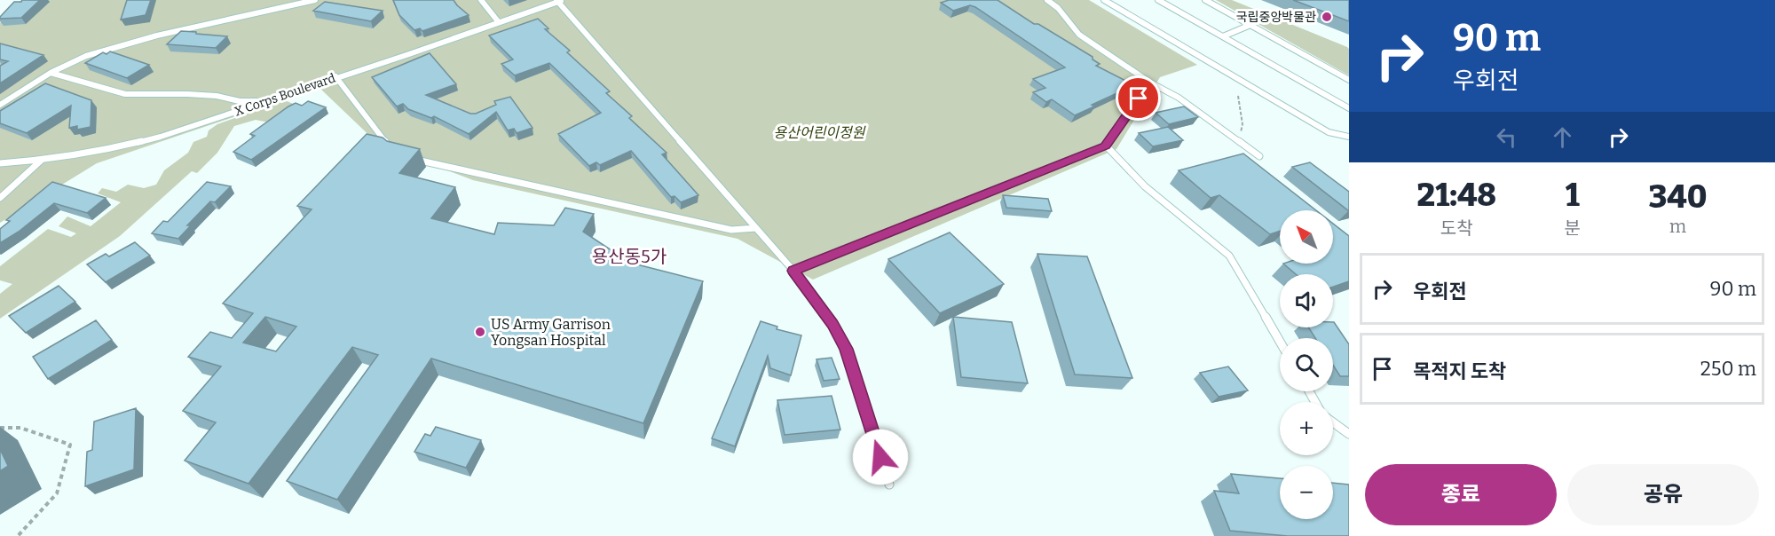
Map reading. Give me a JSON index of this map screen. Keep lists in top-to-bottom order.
{
  "streets": {
    "lane": ["X Corps Boulevard"]
  },
  "districts": ["용산동5가"],
  "parks": ["용산어린이정원"],
  "places": ["국립중앙박물관", "US Army Garrison Yongsan Hospital"],
  "north": "top left",
  "page": {
    "turn": ["90 m", "우회전"],
    "eta": [
      "21:48",
      "도착",
      "1",
      "분",
      "340",
      "m"
    ],
    "map_buttons": ["+", "−"],
    "list": [
      {
        "name": "우회전",
        "value": "90 m"
      },
      {
        "name": "목적지 도착",
        "value": "250 m"
      }
    ],
    "buttons": ["종료", "공유"]
  }
}
